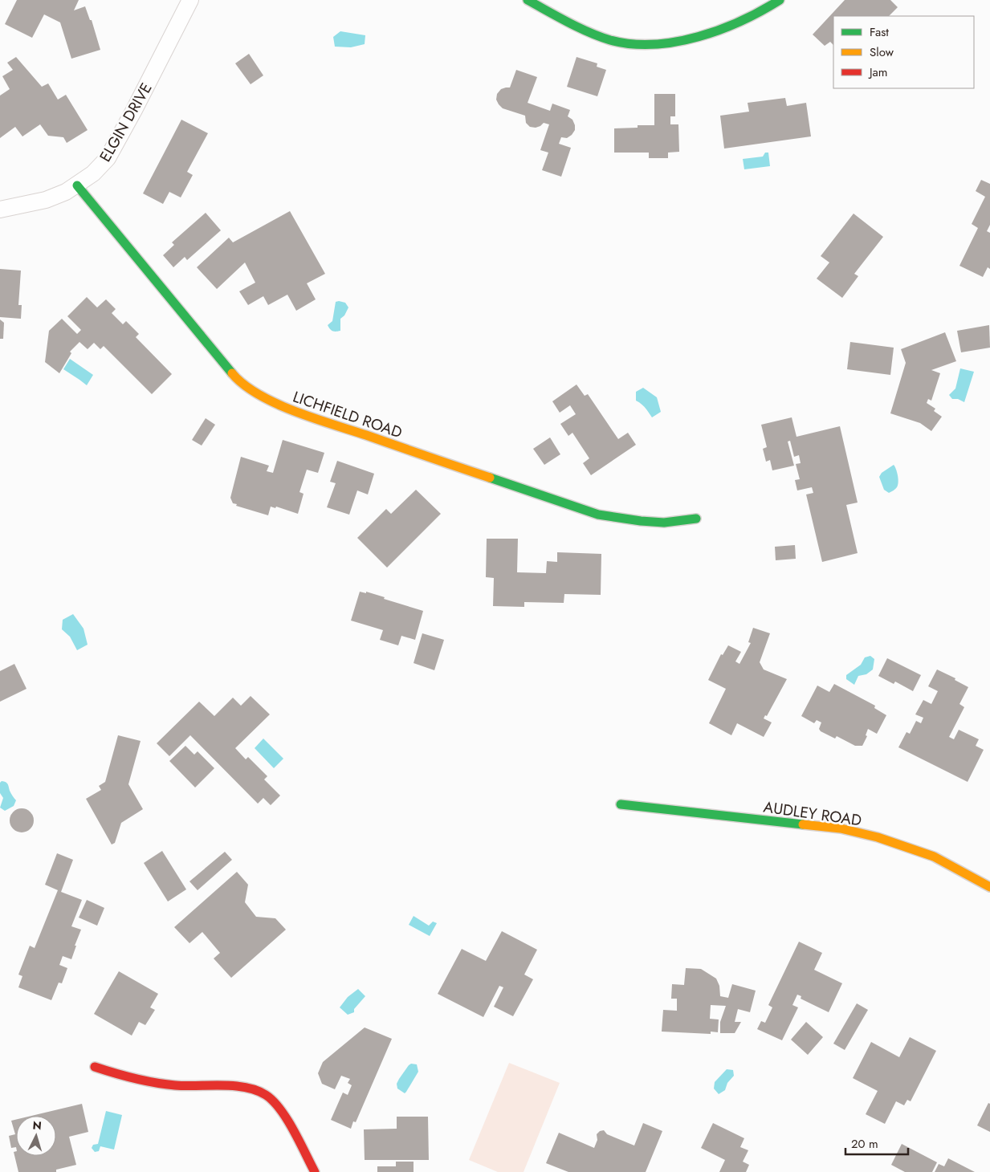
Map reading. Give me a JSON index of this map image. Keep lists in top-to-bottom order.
{
  "streets": {
    "street": ["ELGIN DRIVE", "LICHFIELD ROAD", "AUDLEY ROAD"]
  },
  "crossings": [
    ["ELGIN DRIVE", "LICHFIELD ROAD"]
  ],
  "legend": ["Fast", "Slow", "Jam"],
  "scale_bar": "20 m",
  "north": "top"
}
